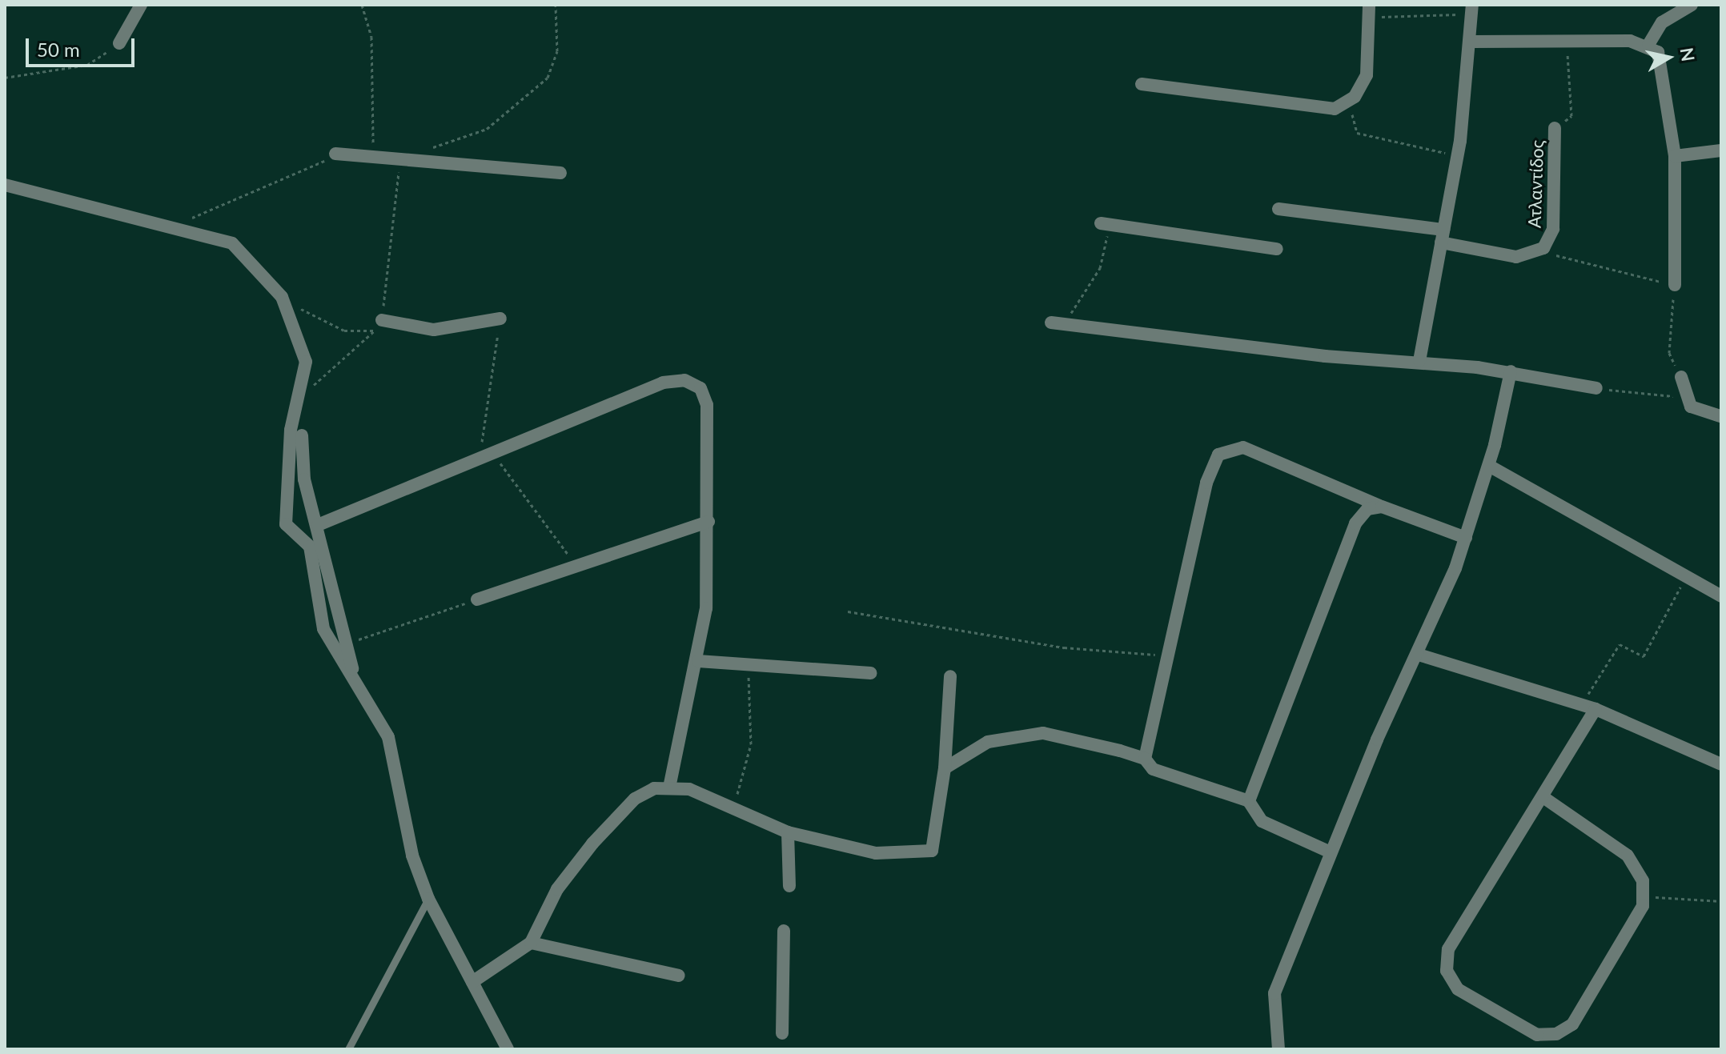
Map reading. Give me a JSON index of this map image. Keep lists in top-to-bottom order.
{
  "streets": {
    "street": ["Ατλαντίδος"]
  },
  "scale_bar": "50 m",
  "north": "right"
}
